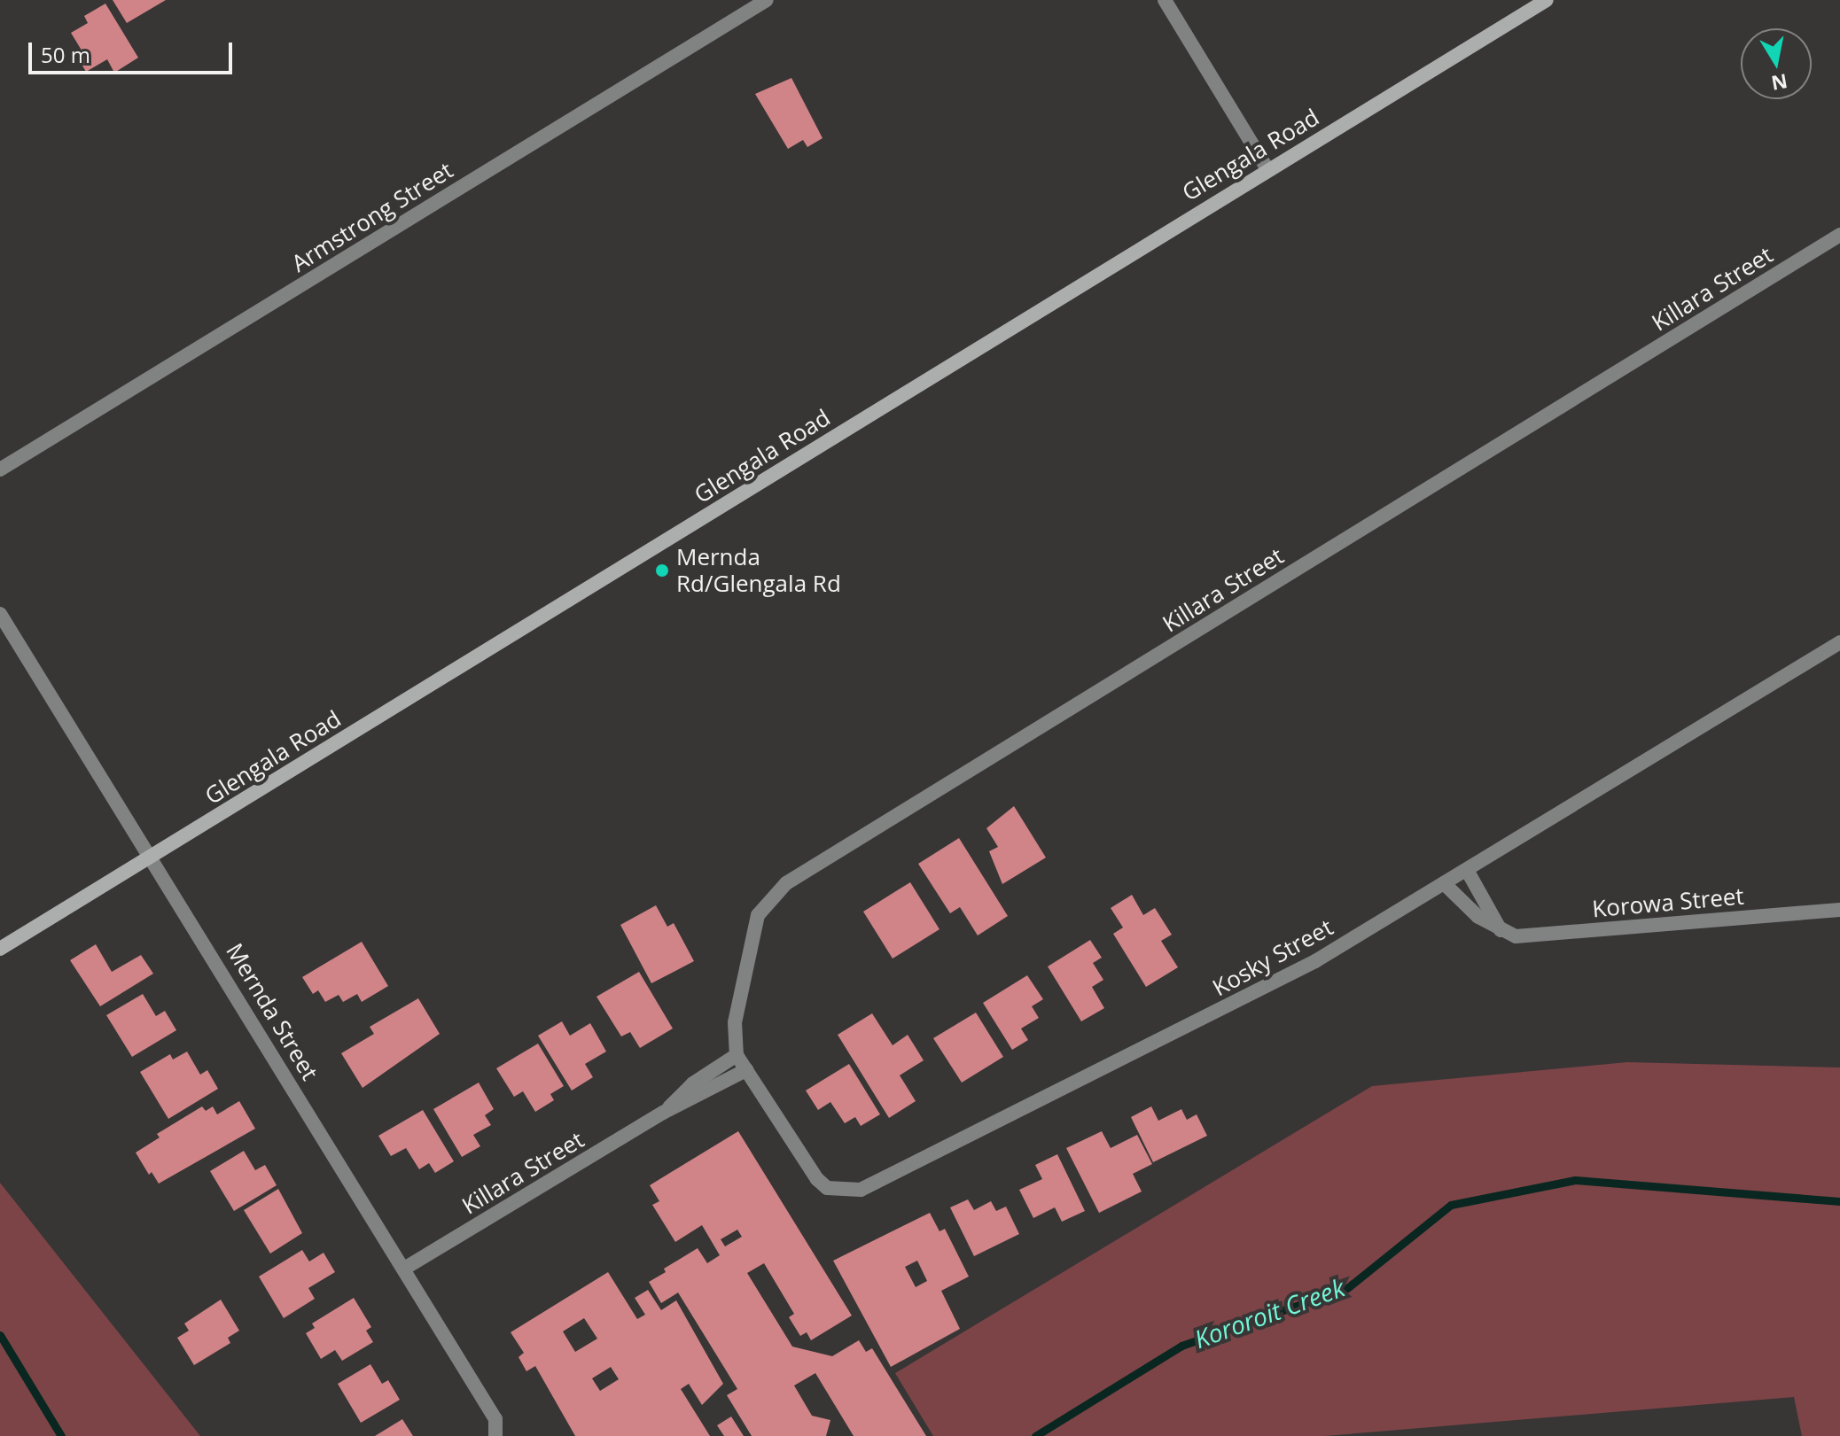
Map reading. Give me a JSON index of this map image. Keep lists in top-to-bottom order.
{
  "streets": {
    "street": [
      "Glengala Road",
      "Armstrong Street",
      "Killara Street",
      "Korowa Street",
      "Kosky Street",
      "Mernda Street"
    ]
  },
  "crossings": [
    ["Glengala Road", "Mernda Street"],
    ["Killara Street", "Kosky Street"],
    ["Killara Street", "Mernda Street"]
  ],
  "water": ["Kororoit Creek"],
  "places": ["Mernda Rd/Glengala Rd"],
  "scale_bar": "50 m",
  "north": "bottom"
}
